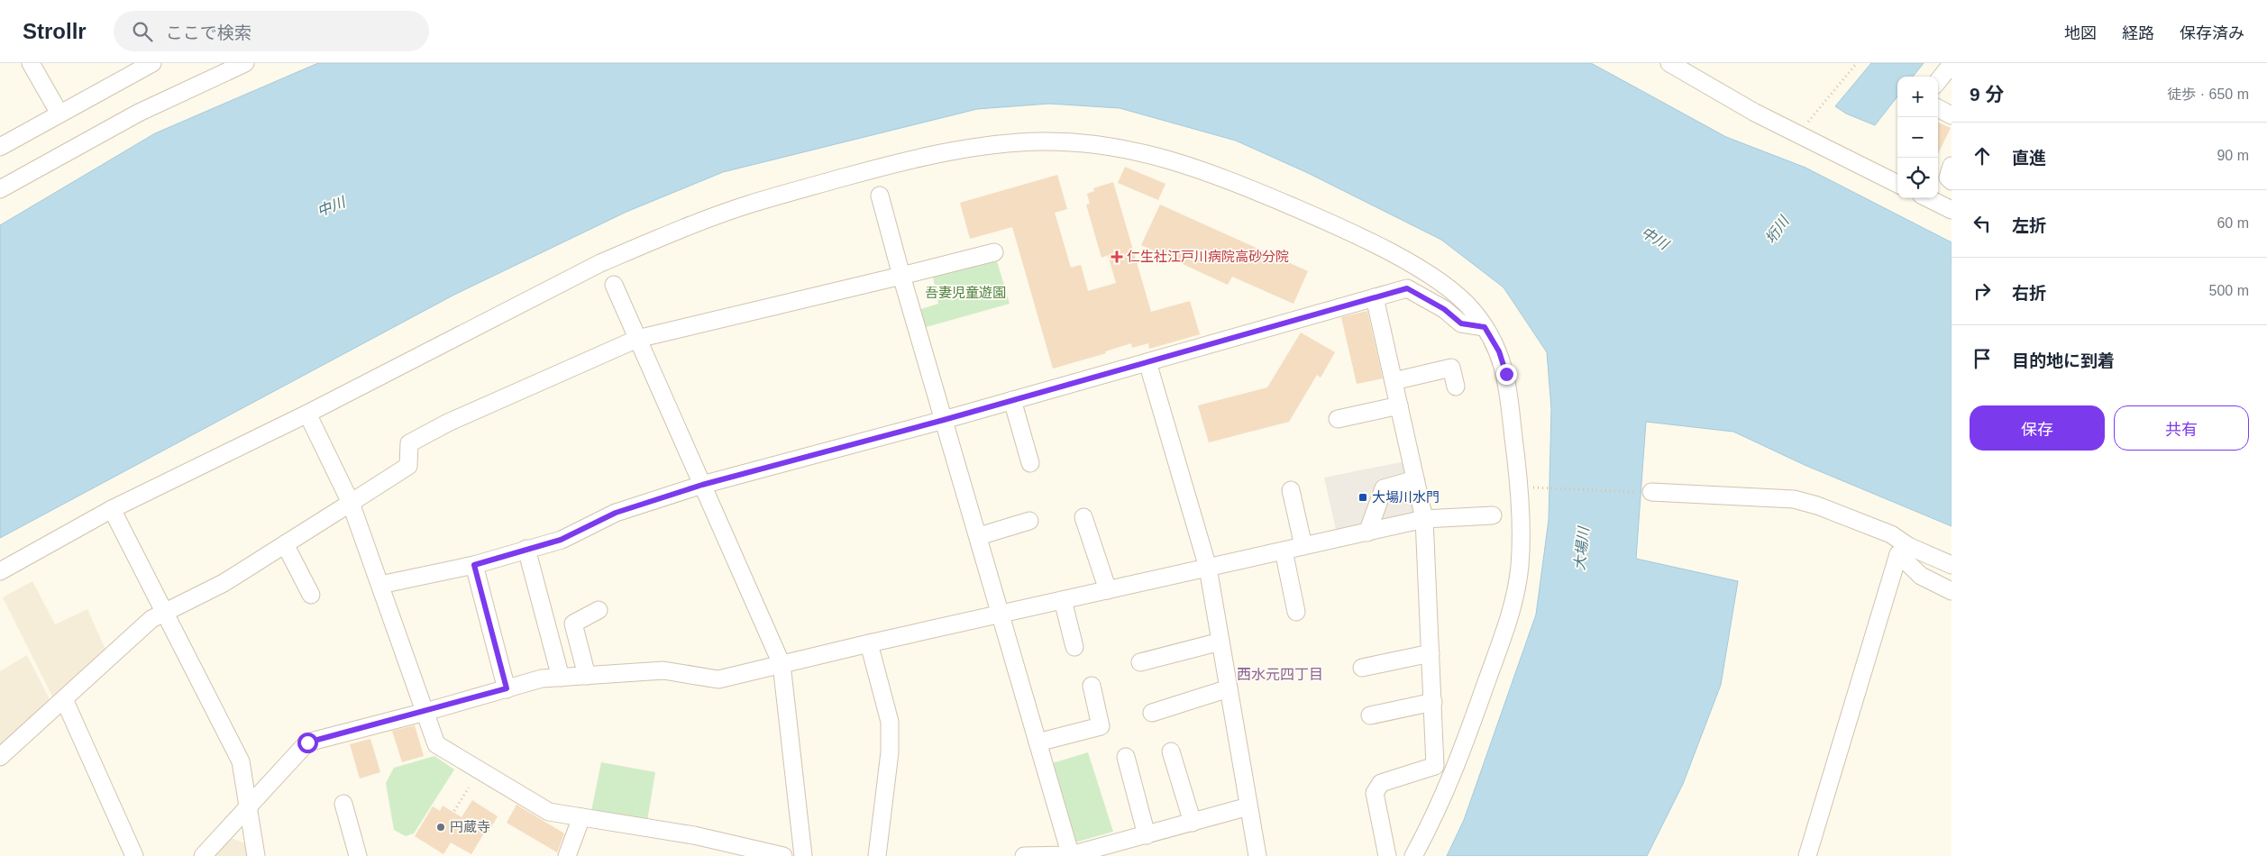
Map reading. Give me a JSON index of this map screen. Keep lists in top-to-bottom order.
{
  "districts": ["西水元四丁目"],
  "water": ["中川", "垳川", "大場川"],
  "parks": ["吾妻児童遊園"],
  "places": {
    "health": ["仁生社江戸川病院高砂分院"],
    "transit": ["大場川水門"],
    "other": ["円蔵寺"]
  },
  "page": {
    "header": "Strollr",
    "search": "ここで検索",
    "nav": ["地図", "経路", "保存済み"],
    "heading": ["9 分", "徒歩 · 650 m"],
    "map_buttons": ["+", "−"],
    "list": [
      ["直進", "90 m"],
      ["左折", "60 m"],
      ["右折", "500 m"],
      "目的地に到着"
    ],
    "buttons": ["保存", "共有"]
  }
}
